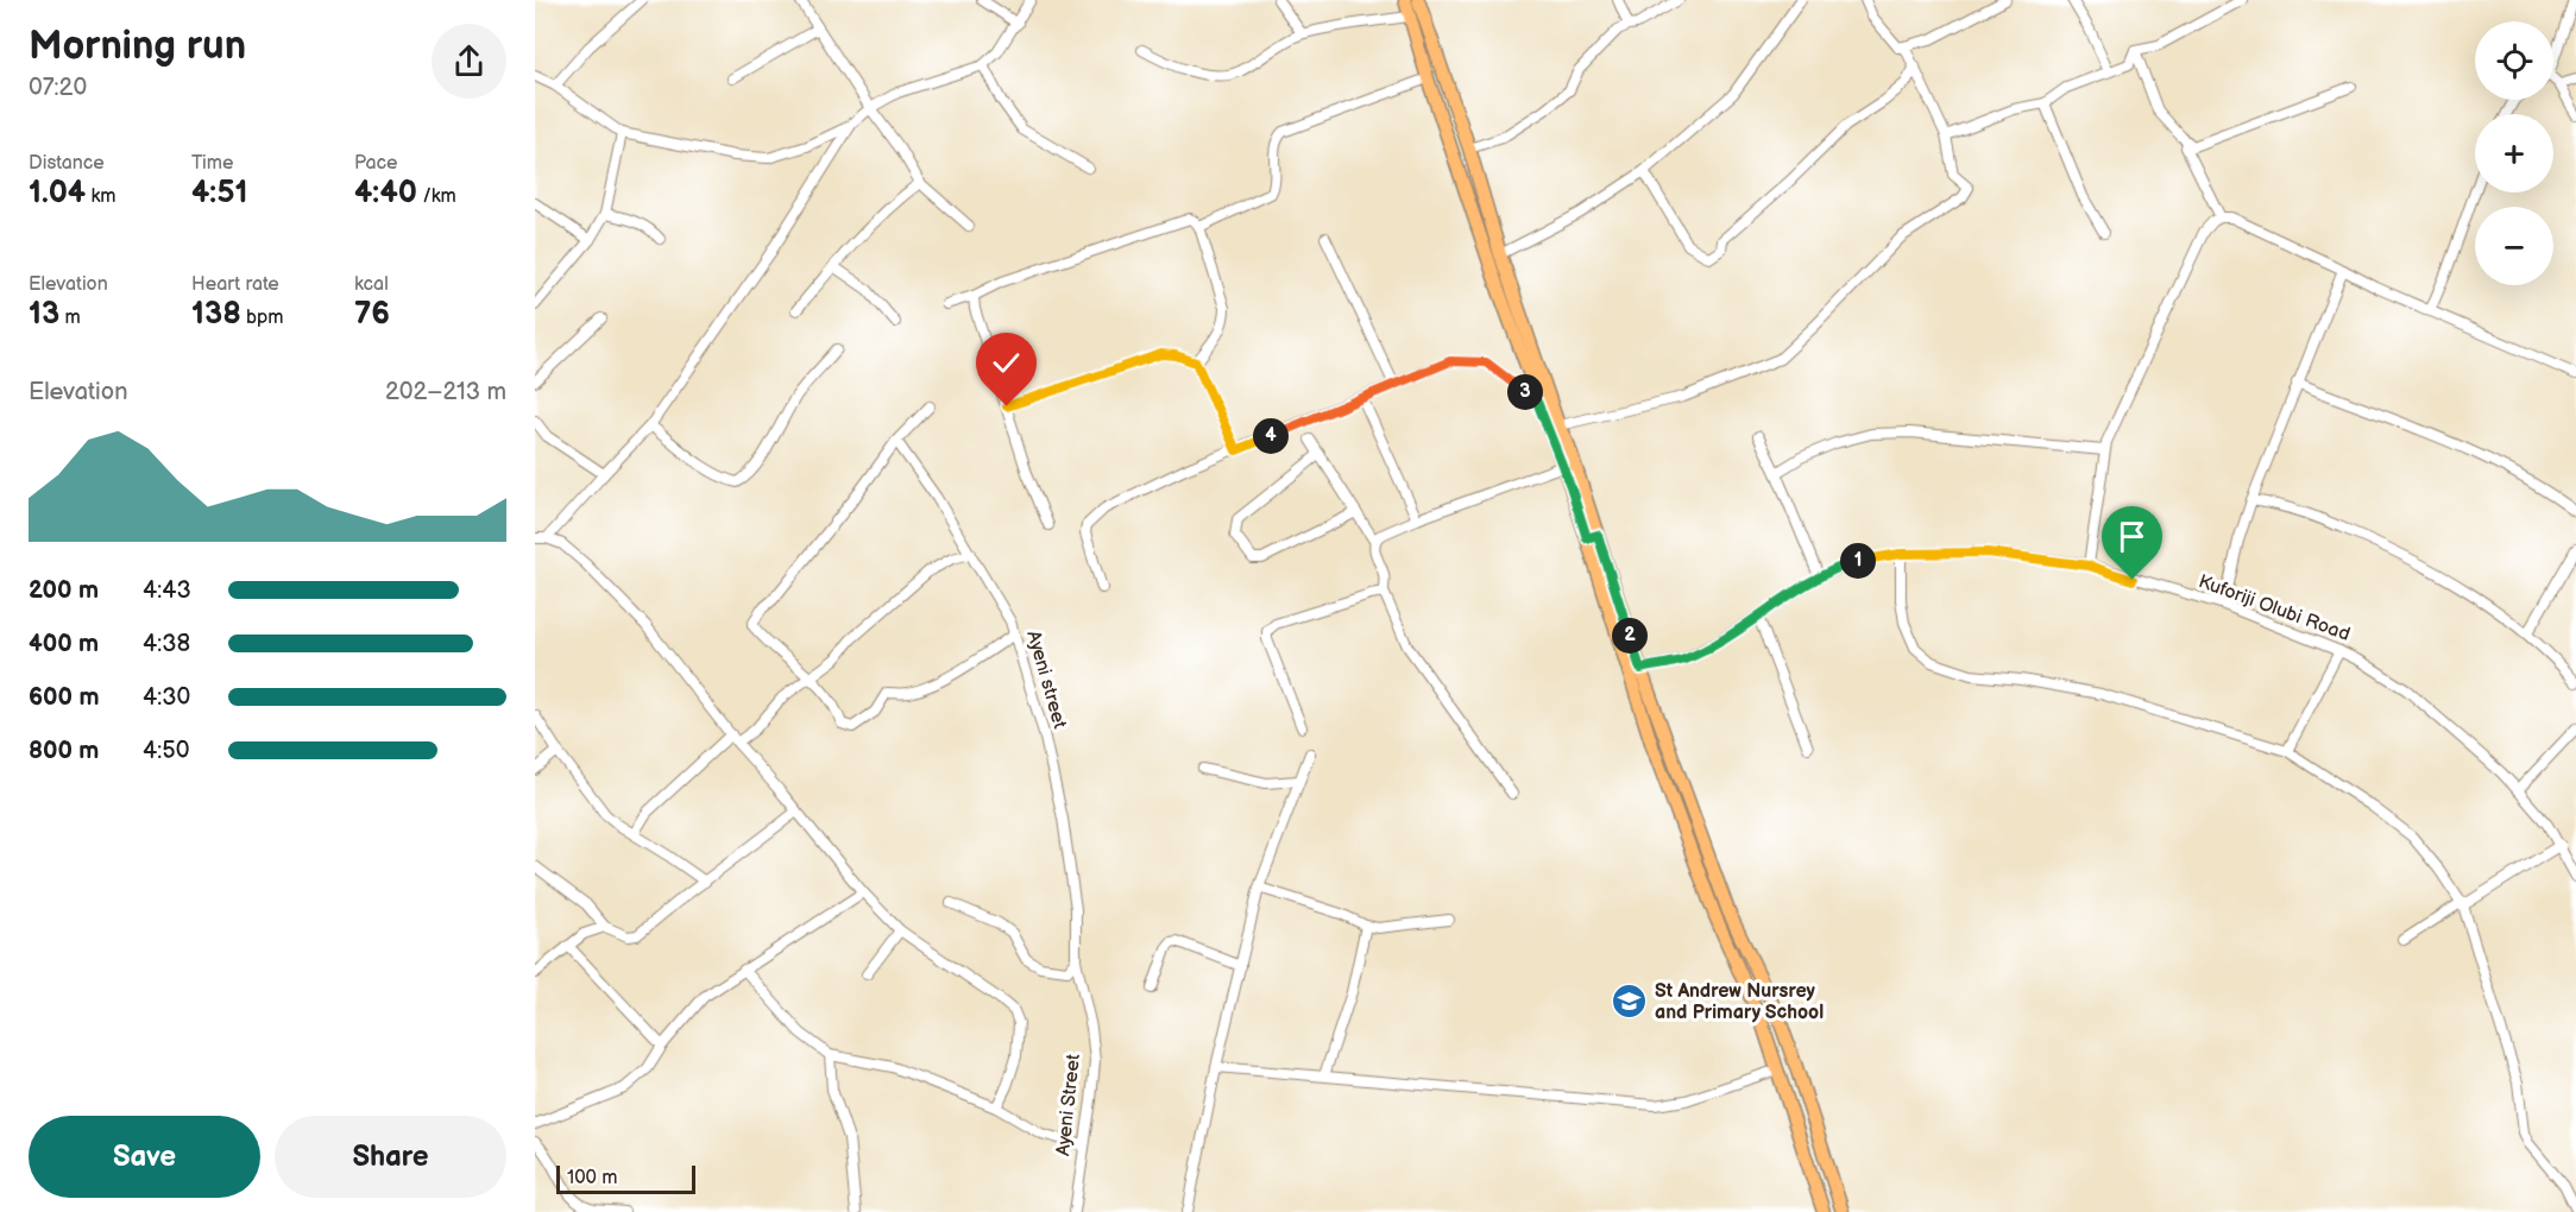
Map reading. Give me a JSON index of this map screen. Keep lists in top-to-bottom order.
{
  "streets": {
    "street": ["Kuforiji Olubi Road", "Ayeni street", "Ayeni Street"]
  },
  "crossings": [
    ["Ayeni street", "Ayeni Street"]
  ],
  "places": {
    "school or university": ["St Andrew Nursrey and Primary School"]
  },
  "scale_bar": "100 m",
  "page": {
    "heading": ["Morning run", "07:20"],
    "map_buttons": ["+", "−"],
    "stats": [
      ["Distance", "1.04 km"],
      ["Time", "4:51"],
      ["Pace", "4:40 /km"],
      ["Elevation", "13 m"],
      ["Heart rate", "138 bpm"],
      ["kcal", "76"]
    ],
    "chart": ["Elevation", "202–213 m"],
    "pins": [
      "3",
      "4",
      "1",
      "2"
    ],
    "list": [
      {
        "name": "200 m",
        "note": "4:43"
      },
      {
        "name": "400 m",
        "note": "4:38"
      },
      {
        "name": "600 m",
        "note": "4:30"
      },
      {
        "name": "800 m",
        "note": "4:50"
      }
    ],
    "buttons": ["Save", "Share"],
    "scale": "100 m"
  }
}
